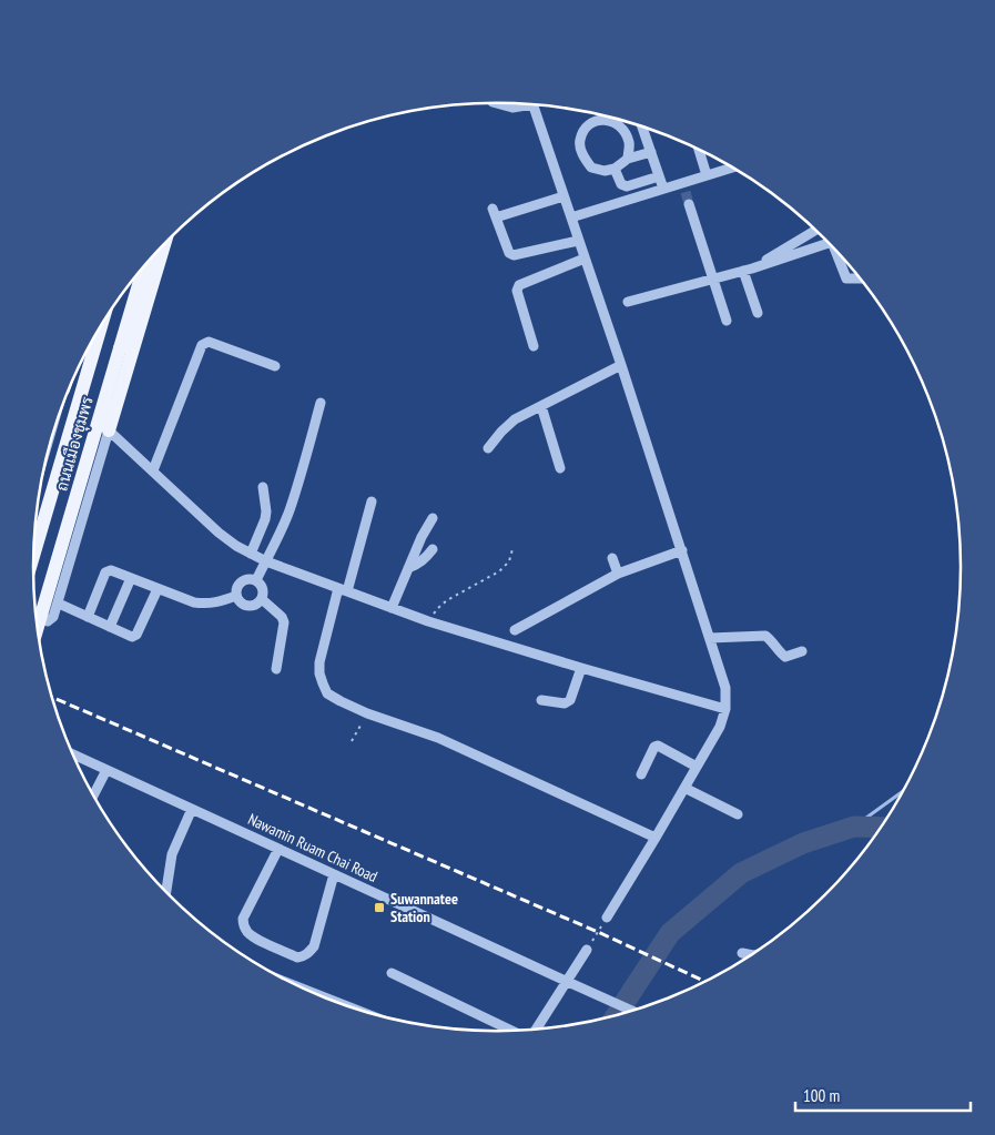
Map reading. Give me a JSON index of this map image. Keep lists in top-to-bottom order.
{
  "streets": {
    "main road": ["ถนนเมืองชุมพร"],
    "street": ["Nawamin Ruam Chai Road"]
  },
  "places": {
    "transit": ["Suwannatee Station"]
  },
  "scale_bar": "100 m"
}
